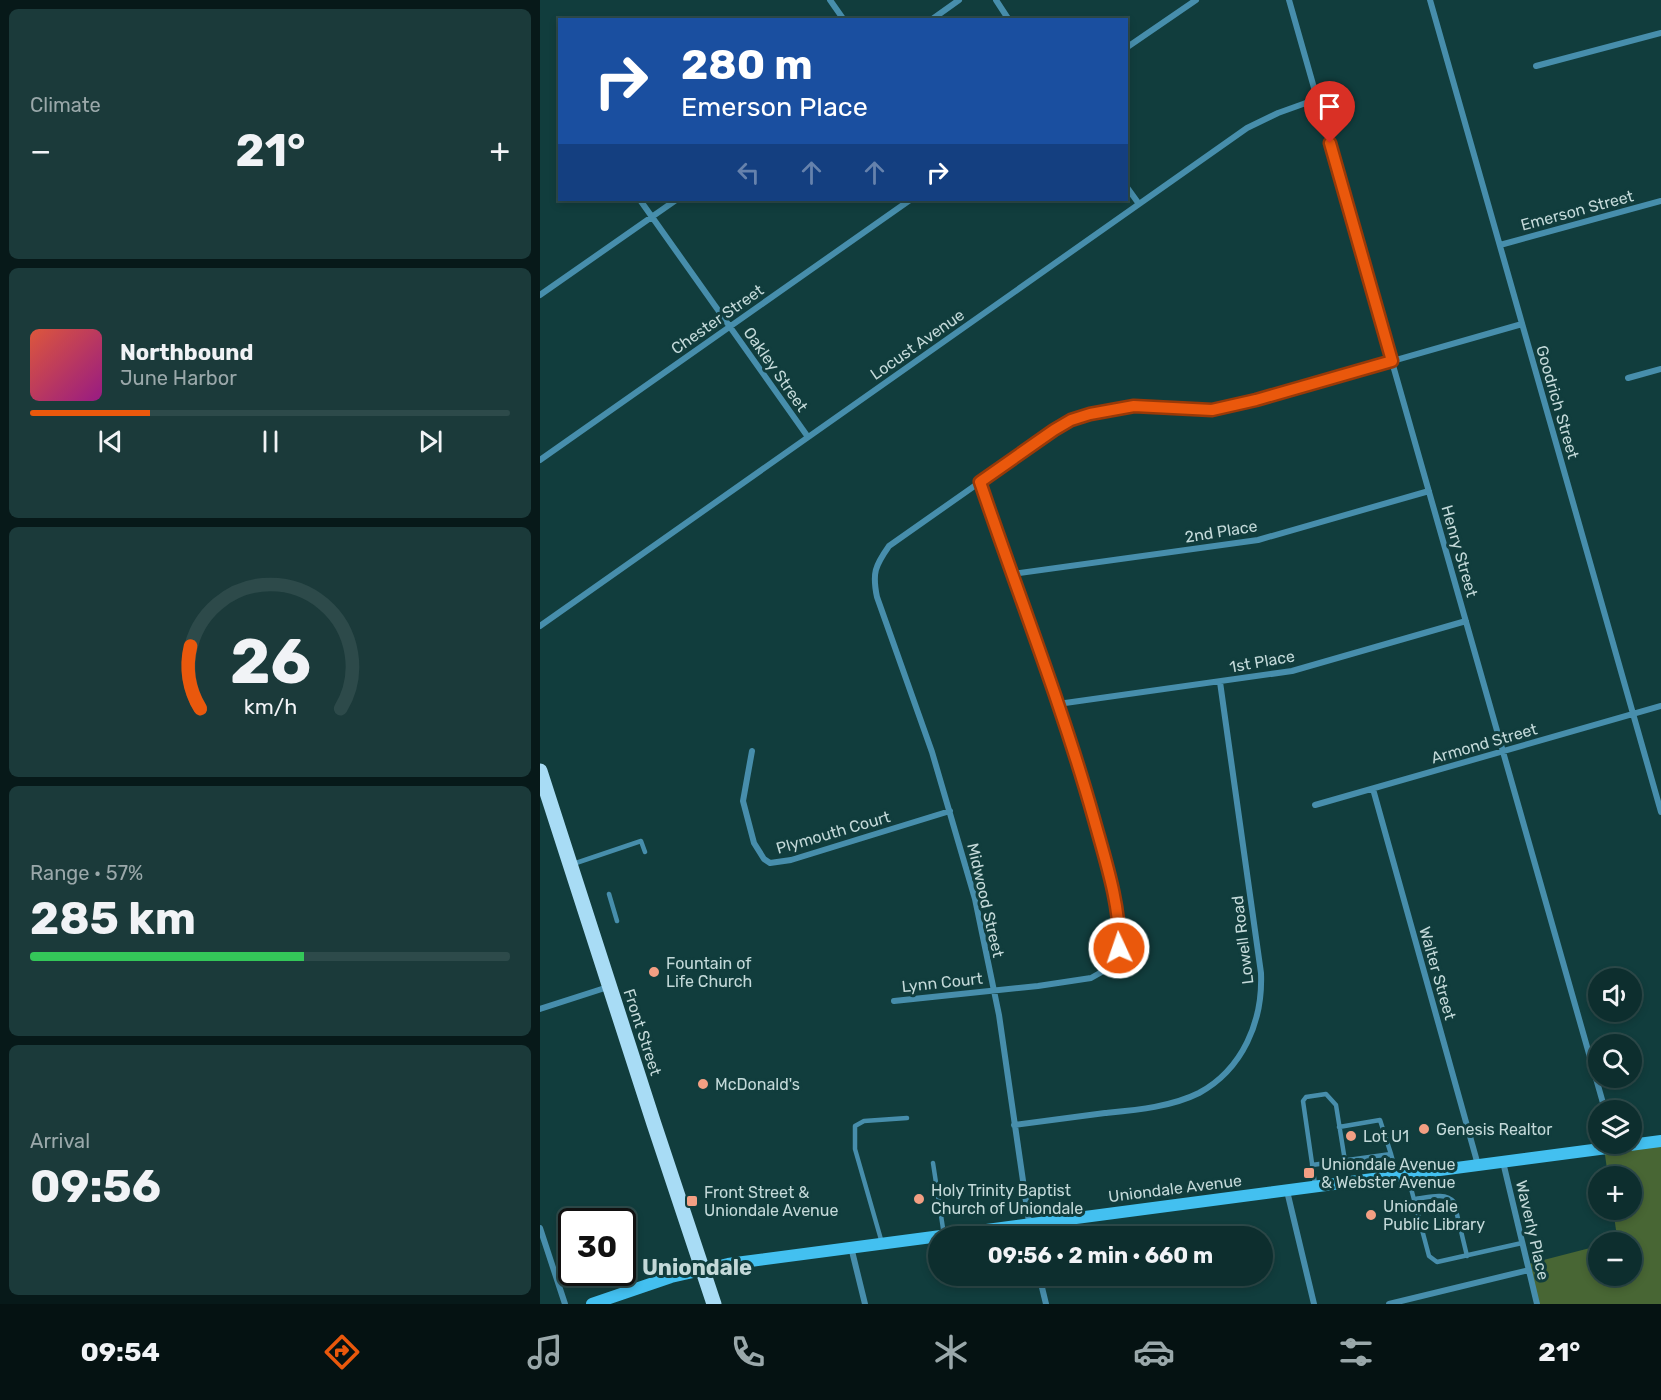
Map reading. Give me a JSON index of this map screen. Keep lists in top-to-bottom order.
{
  "streets": {
    "main road": ["Front Street", "Uniondale Avenue"],
    "street": [
      "Emerson Street",
      "Chester Street",
      "Locust Avenue",
      "Oakley Street",
      "Goodrich Street",
      "2nd Place",
      "Henry Street",
      "1st Place",
      "Armond Street",
      "Plymouth Court",
      "Midwood Street",
      "Lowell Road",
      "Walter Street",
      "Lynn Court",
      "Waverly Place"
    ]
  },
  "crossings": [
    ["Emerson Street", "Goodrich Street"],
    ["Chester Street", "Oakley Street"],
    ["Locust Avenue", "Oakley Street"],
    ["Locust Avenue", "Henry Street"],
    ["Goodrich Street", "Armond Street"],
    ["2nd Place", "Henry Street"],
    ["2nd Place", "Lynn Court"],
    ["Henry Street", "1st Place"],
    ["Henry Street", "Armond Street"],
    ["1st Place", "Lowell Road"],
    ["1st Place", "Lynn Court"],
    ["Armond Street", "Walter Street"],
    ["Plymouth Court", "Midwood Street"],
    ["Midwood Street", "Lowell Road"],
    ["Midwood Street", "Lynn Court"],
    ["Walter Street", "Uniondale Avenue"],
    ["Front Street", "Uniondale Avenue"],
    ["Uniondale Avenue", "Waverly Place"]
  ],
  "districts": ["Uniondale"],
  "places": {
    "other": [
      "Fountain of Life Church",
      "McDonald's",
      "Genesis Realtor",
      "Lot U1",
      "Holy Trinity Baptist Church of Uniondale",
      "Uniondale Public Library"
    ],
    "transit": ["Uniondale Avenue & Webster Avenue", "Front Street & Uniondale Avenue"]
  },
  "page": {
    "tile": [
      "Climate",
      ["Range · 57%", "285 km"],
      ["Arrival", "09:56"]
    ],
    "turn": ["280 m", "Emerson Place"],
    "heat": ["−", "21°", "+"],
    "song": ["Northbound", "June Harbor"],
    "map_buttons": ["+", "−"],
    "limit": "30",
    "trip": "09:56 · 2 min · 660 m",
    "tabs": ["09:54", "21°"],
    "gauge": ["26", "km/h"]
  }
}
